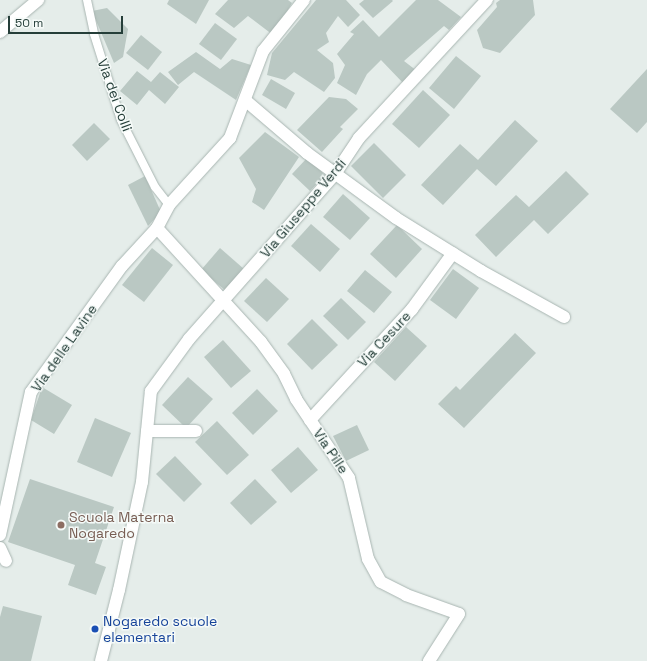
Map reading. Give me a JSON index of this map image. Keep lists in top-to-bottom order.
{
  "streets": {
    "street": [
      "Via Giuseppe Verdi",
      "Via Cesure",
      "Via delle Lavine",
      "Via Pille"
    ],
    "lane": ["Via dei Colli"]
  },
  "crossings": [
    ["Via dei Colli", "Via delle Lavine"],
    ["Via Giuseppe Verdi", "Via Pille"],
    ["Via Cesure", "Via Pille"],
    ["Via delle Lavine", "Via Pille"]
  ],
  "places": ["Scuola Materna Nogaredo", "Nogaredo scuole elementari"],
  "scale_bar": "50 m"
}
